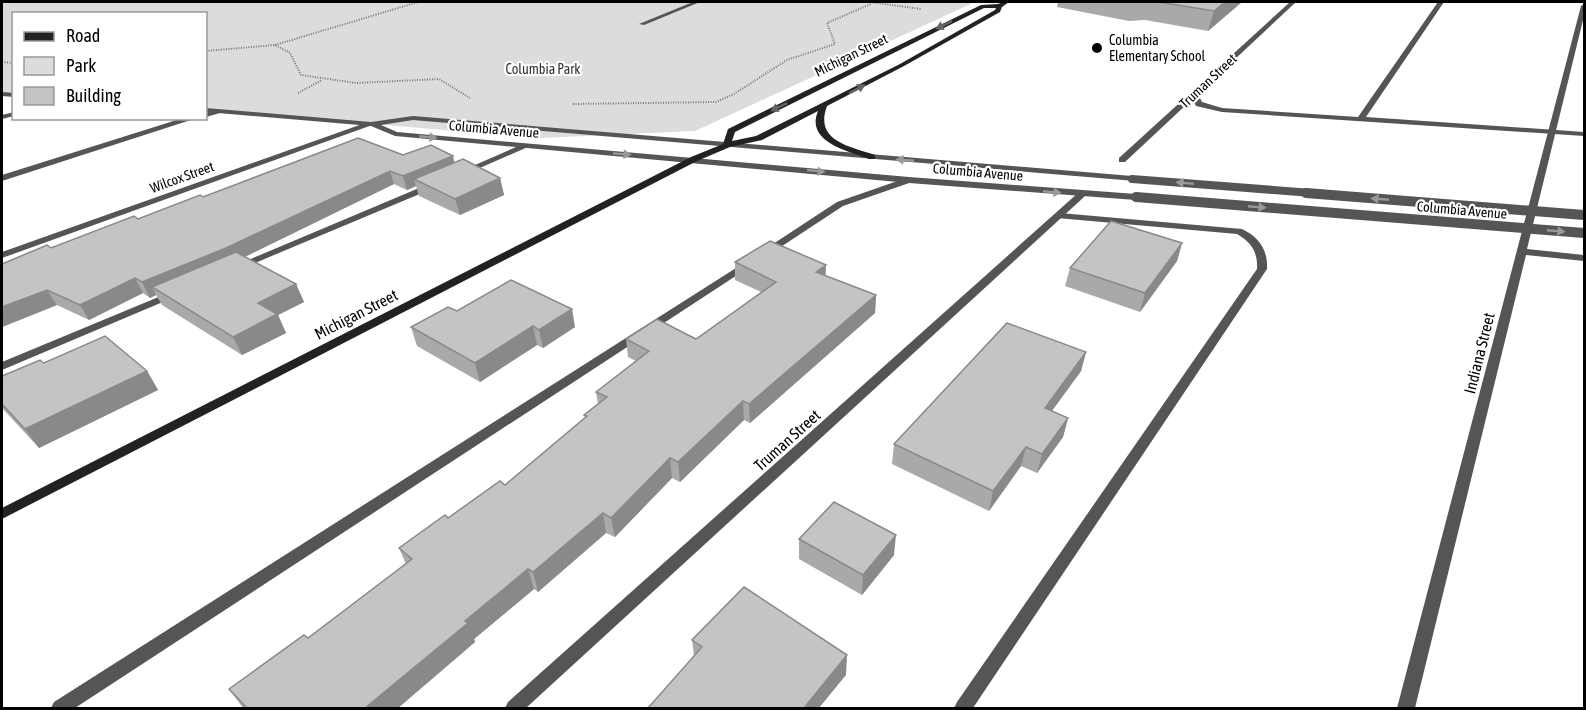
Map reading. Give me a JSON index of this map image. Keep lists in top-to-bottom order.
{
  "streets": {
    "main road": ["Michigan Street"],
    "street": [
      "Truman Street",
      "Columbia Avenue",
      "Wilcox Street",
      "Indiana Street"
    ]
  },
  "crossings": [
    ["Michigan Street", "Columbia Avenue"],
    ["Truman Street", "Columbia Avenue"],
    ["Columbia Avenue", "Wilcox Street"]
  ],
  "parks": ["Columbia Park"],
  "places": ["Columbia Elementary School"],
  "legend": ["Road", "Park", "Building"]
}
